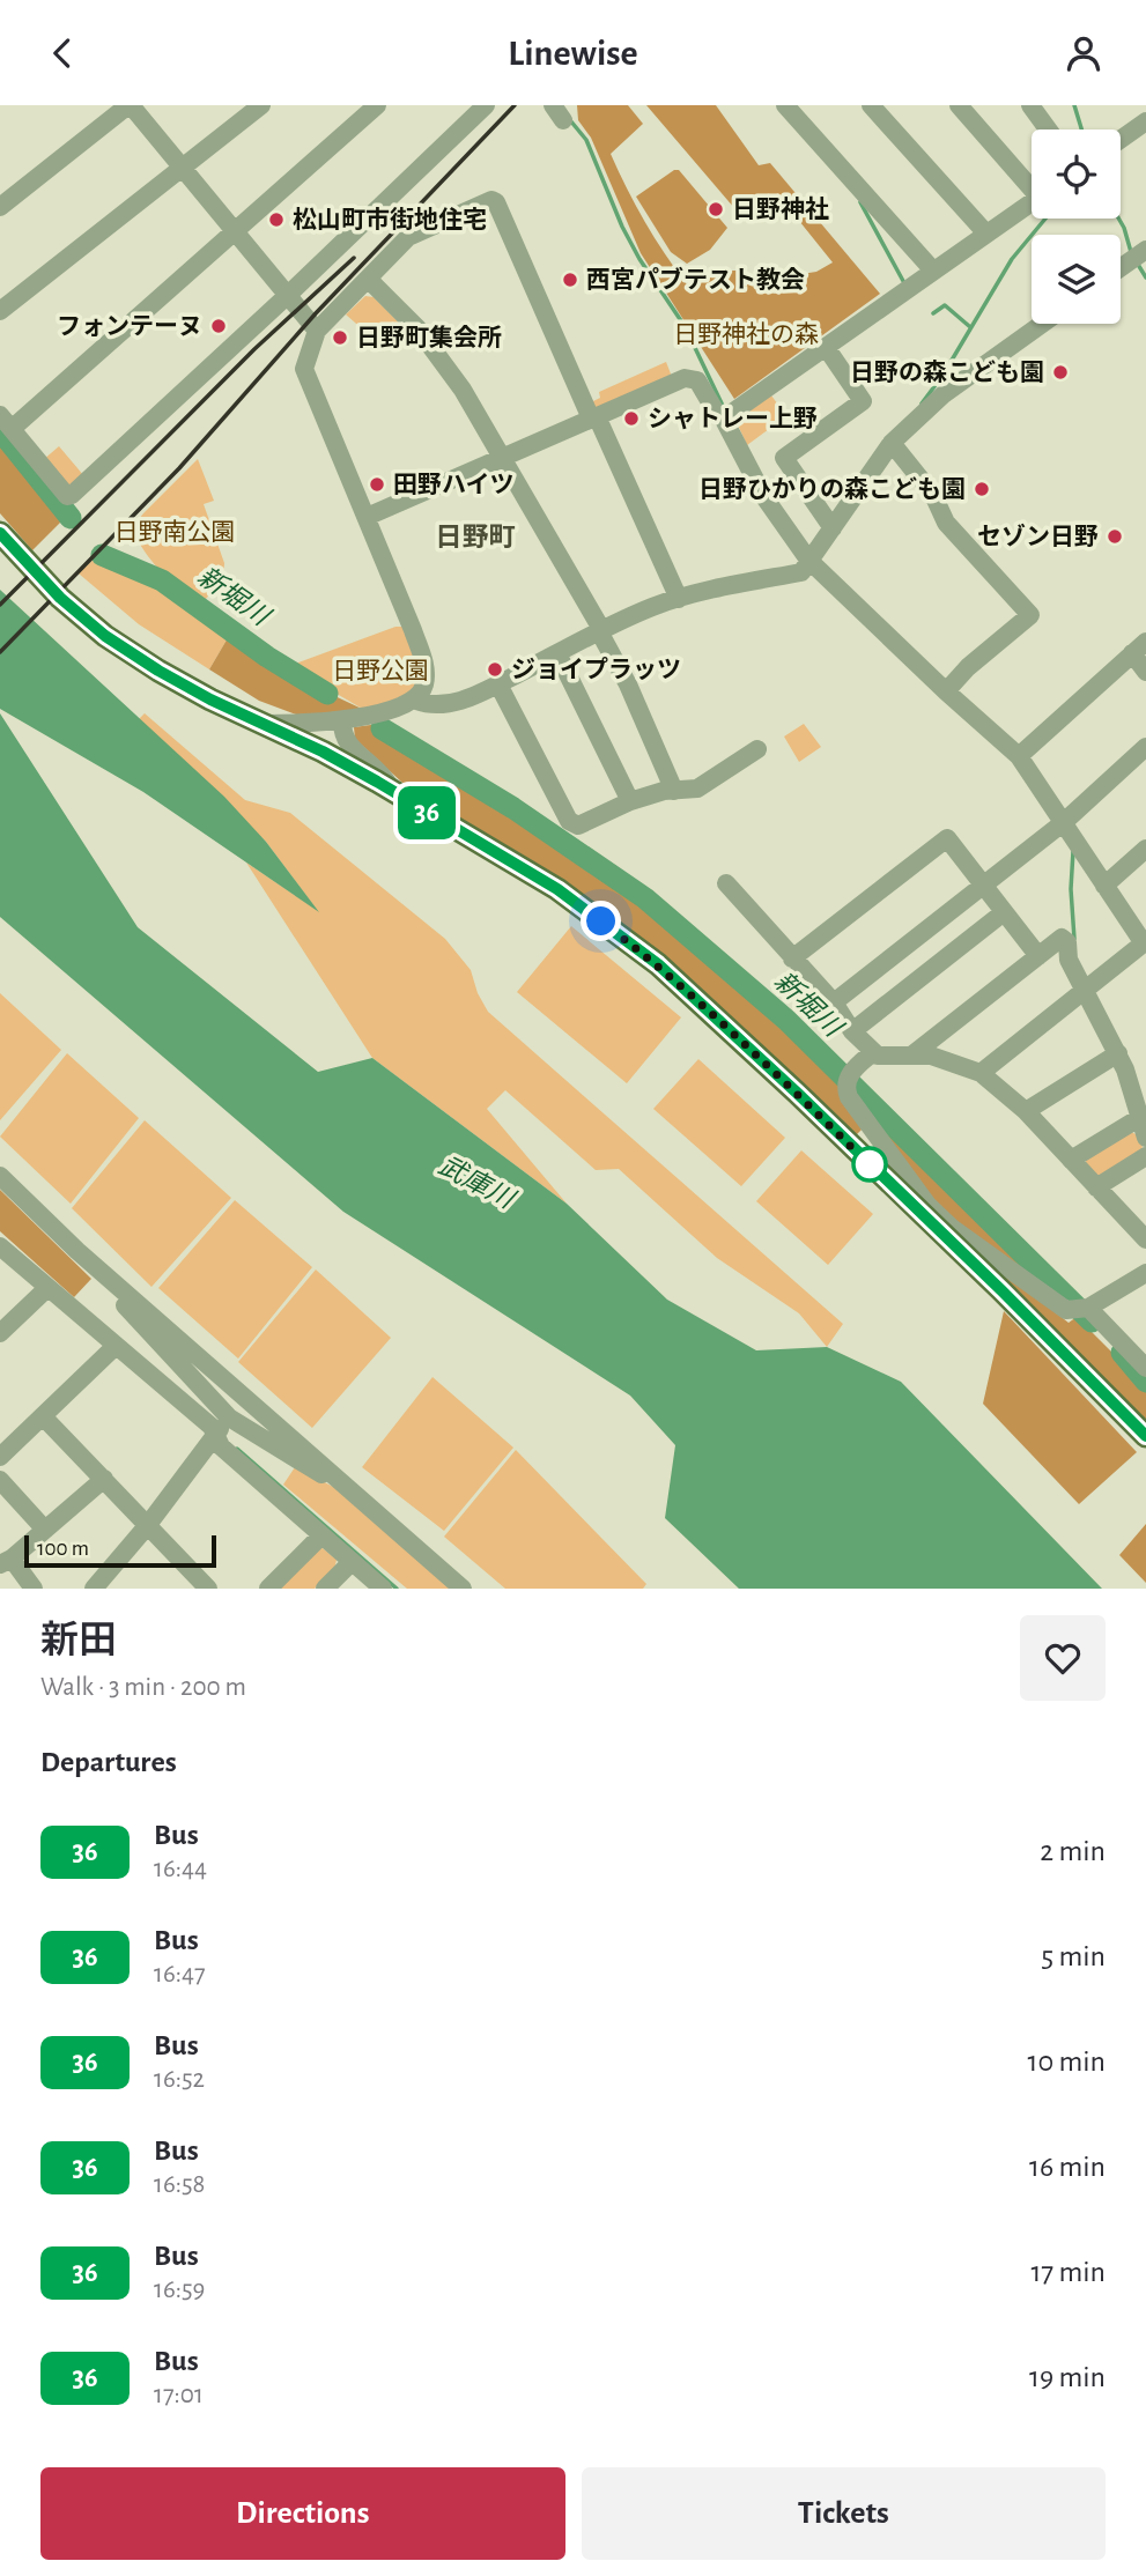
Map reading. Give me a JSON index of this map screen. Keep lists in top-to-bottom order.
{
  "districts": ["日野町"],
  "water": ["新堀川", "武庫川"],
  "parks": ["日野神社の森", "日野南公園", "日野公園"],
  "places": [
    "日野神社",
    "松山町市街地住宅",
    "西宮パブテスト教会",
    "フォンテーヌ",
    "日野町集会所",
    "日野の森こども園",
    "シャトレー上野",
    "田野ハイツ",
    "日野ひかりの森こども園",
    "セゾン日野",
    "ジョイプラッツ"
  ],
  "lines": ["bus line 36"],
  "scale_bar": "100 m",
  "page": {
    "header": "Linewise",
    "on_map": "36",
    "scale": "100 m",
    "heading": [
      ["新田", "Walk · 3 min · 200 m"],
      "Departures"
    ],
    "list": [
      {
        "mark": "36",
        "name": "Bus",
        "note": "16:44",
        "value": "2 min"
      },
      {
        "mark": "36",
        "name": "Bus",
        "note": "16:47",
        "value": "5 min"
      },
      {
        "mark": "36",
        "name": "Bus",
        "note": "16:52",
        "value": "10 min"
      },
      {
        "mark": "36",
        "name": "Bus",
        "note": "16:58",
        "value": "16 min"
      },
      {
        "mark": "36",
        "name": "Bus",
        "note": "16:59",
        "value": "17 min"
      },
      {
        "mark": "36",
        "name": "Bus",
        "note": "17:01",
        "value": "19 min"
      }
    ],
    "buttons": ["Directions", "Tickets"]
  }
}
